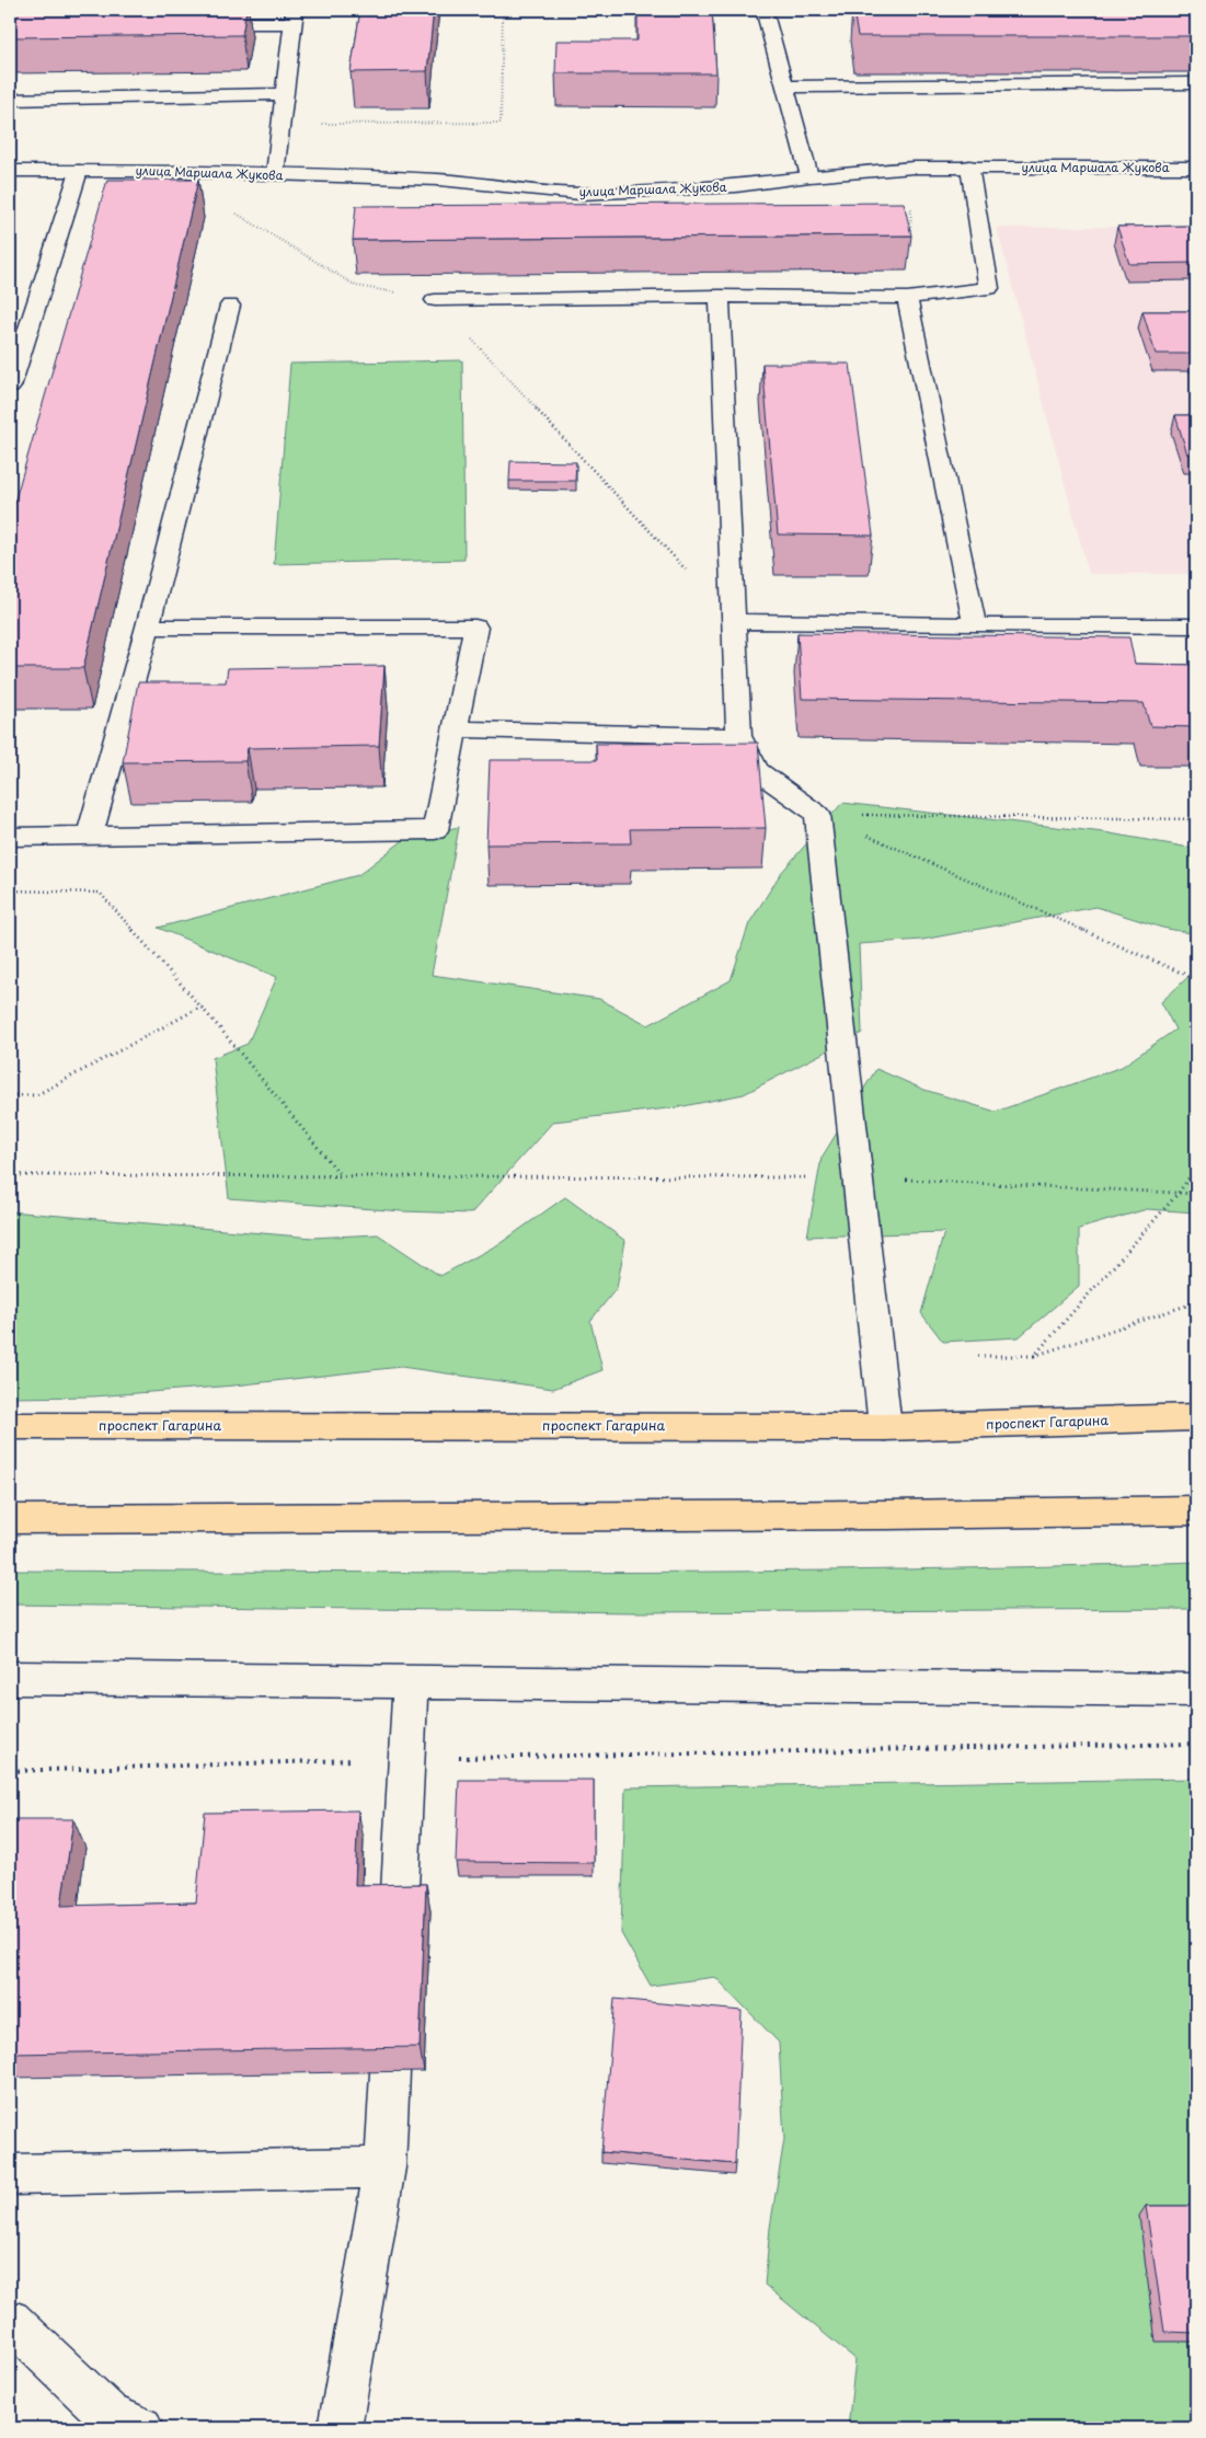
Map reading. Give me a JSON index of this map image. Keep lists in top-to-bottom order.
{
  "streets": {
    "main road": ["проспект Гагарина"],
    "street": ["улица Маршала Жукова"]
  }
}
